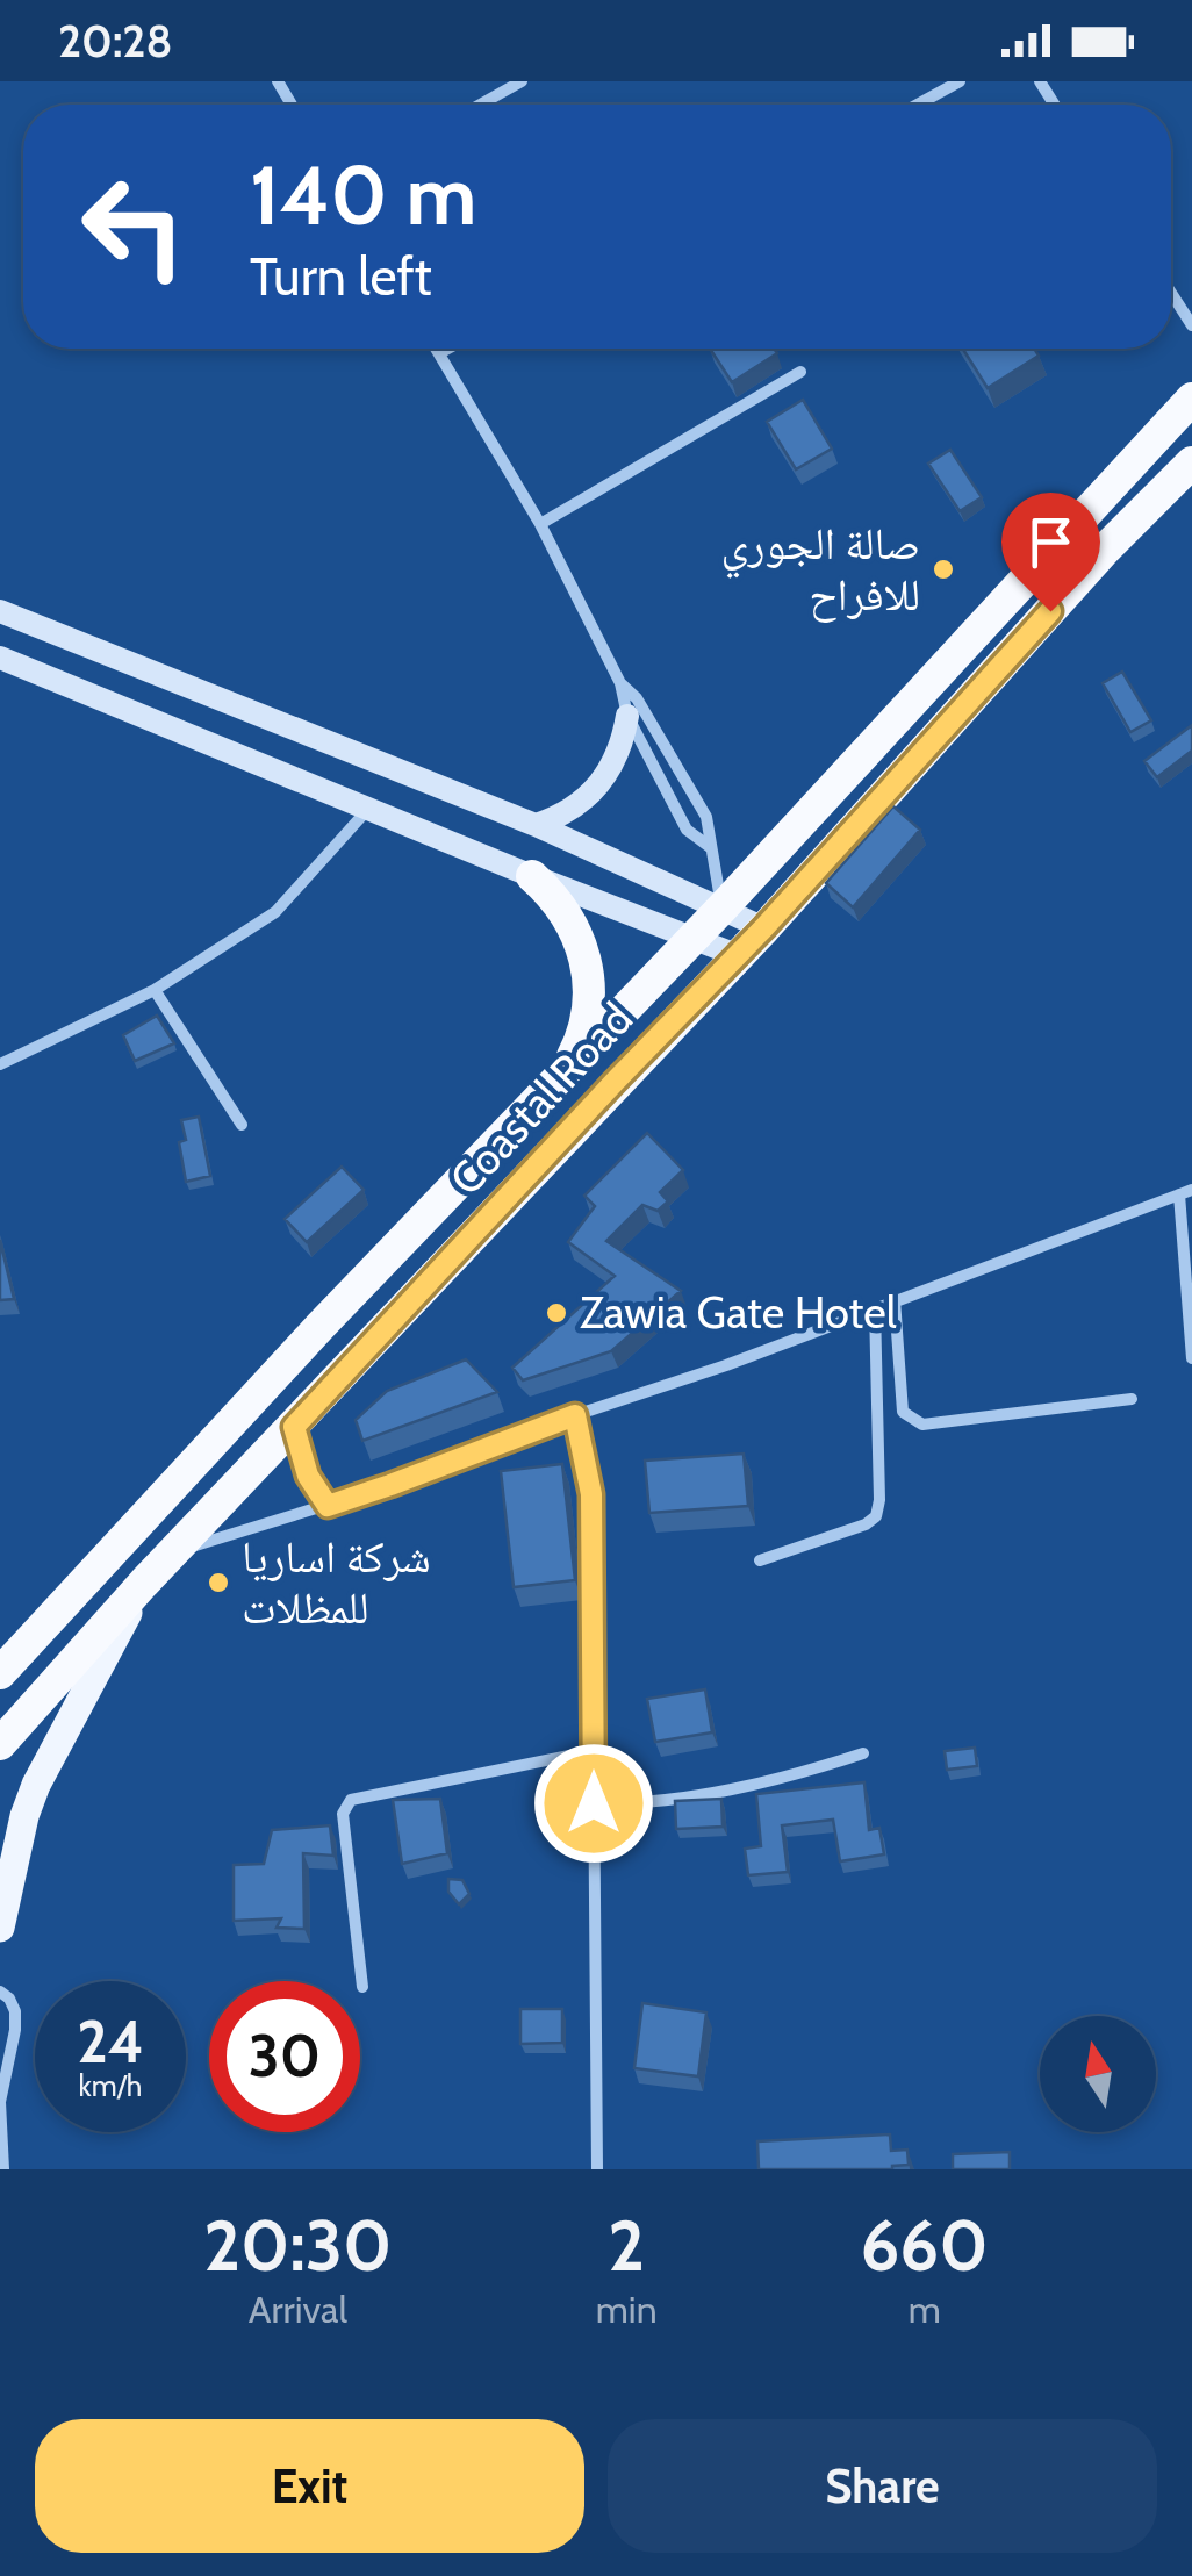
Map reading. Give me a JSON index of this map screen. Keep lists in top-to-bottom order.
{
  "streets": {
    "highway": ["Coastal Road"]
  },
  "places": ["صالة الجوري للافراح", "Zawia Gate Hotel", "شركة اساريا للمظلات"],
  "north": "top",
  "page": {
    "status": "20:28",
    "turn": ["140 m", "Turn left"],
    "speed": "24 km/h",
    "limit": "30",
    "eta": [
      "20:30",
      "Arrival",
      "2",
      "min",
      "660",
      "m"
    ],
    "buttons": ["Exit", "Share"]
  }
}
